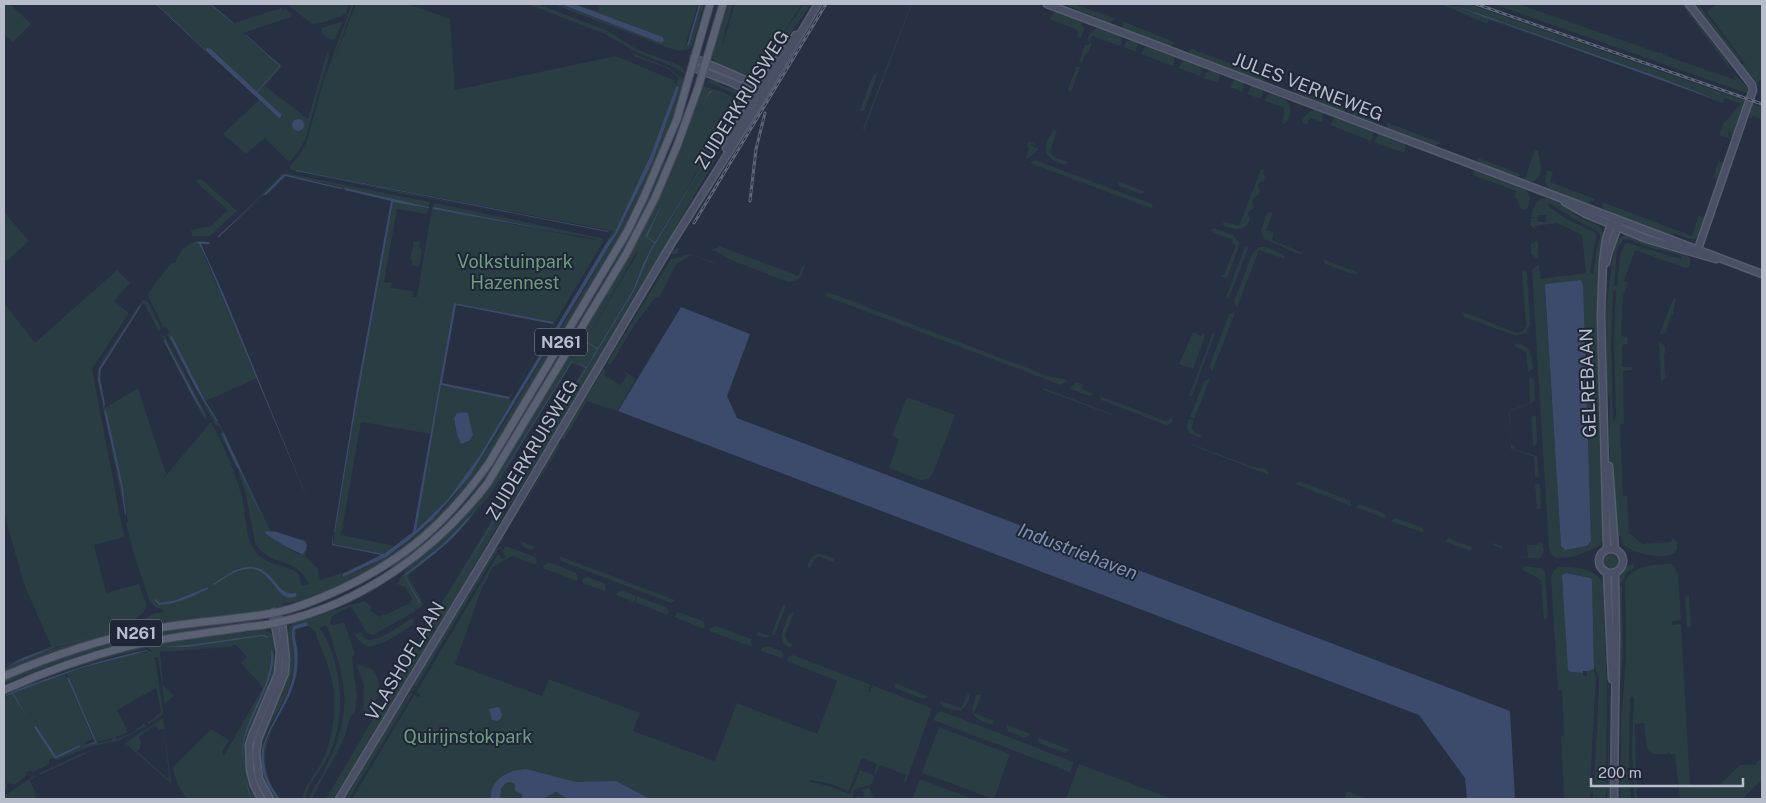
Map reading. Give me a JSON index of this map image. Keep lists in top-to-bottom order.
{
  "streets": {
    "main road": ["N261"],
    "street": [
      "JULES VERNEWEG",
      "ZUIDERKRUISWEG",
      "GELREBAAN",
      "VLASHOFLAAN"
    ]
  },
  "crossings": [
    ["JULES VERNEWEG", "GELREBAAN"],
    ["ZUIDERKRUISWEG", "VLASHOFLAAN"]
  ],
  "water": ["Industriehaven"],
  "parks": ["Volkstuinpark Hazennest", "Quirijnstokpark"],
  "scale_bar": "200 m"
}
